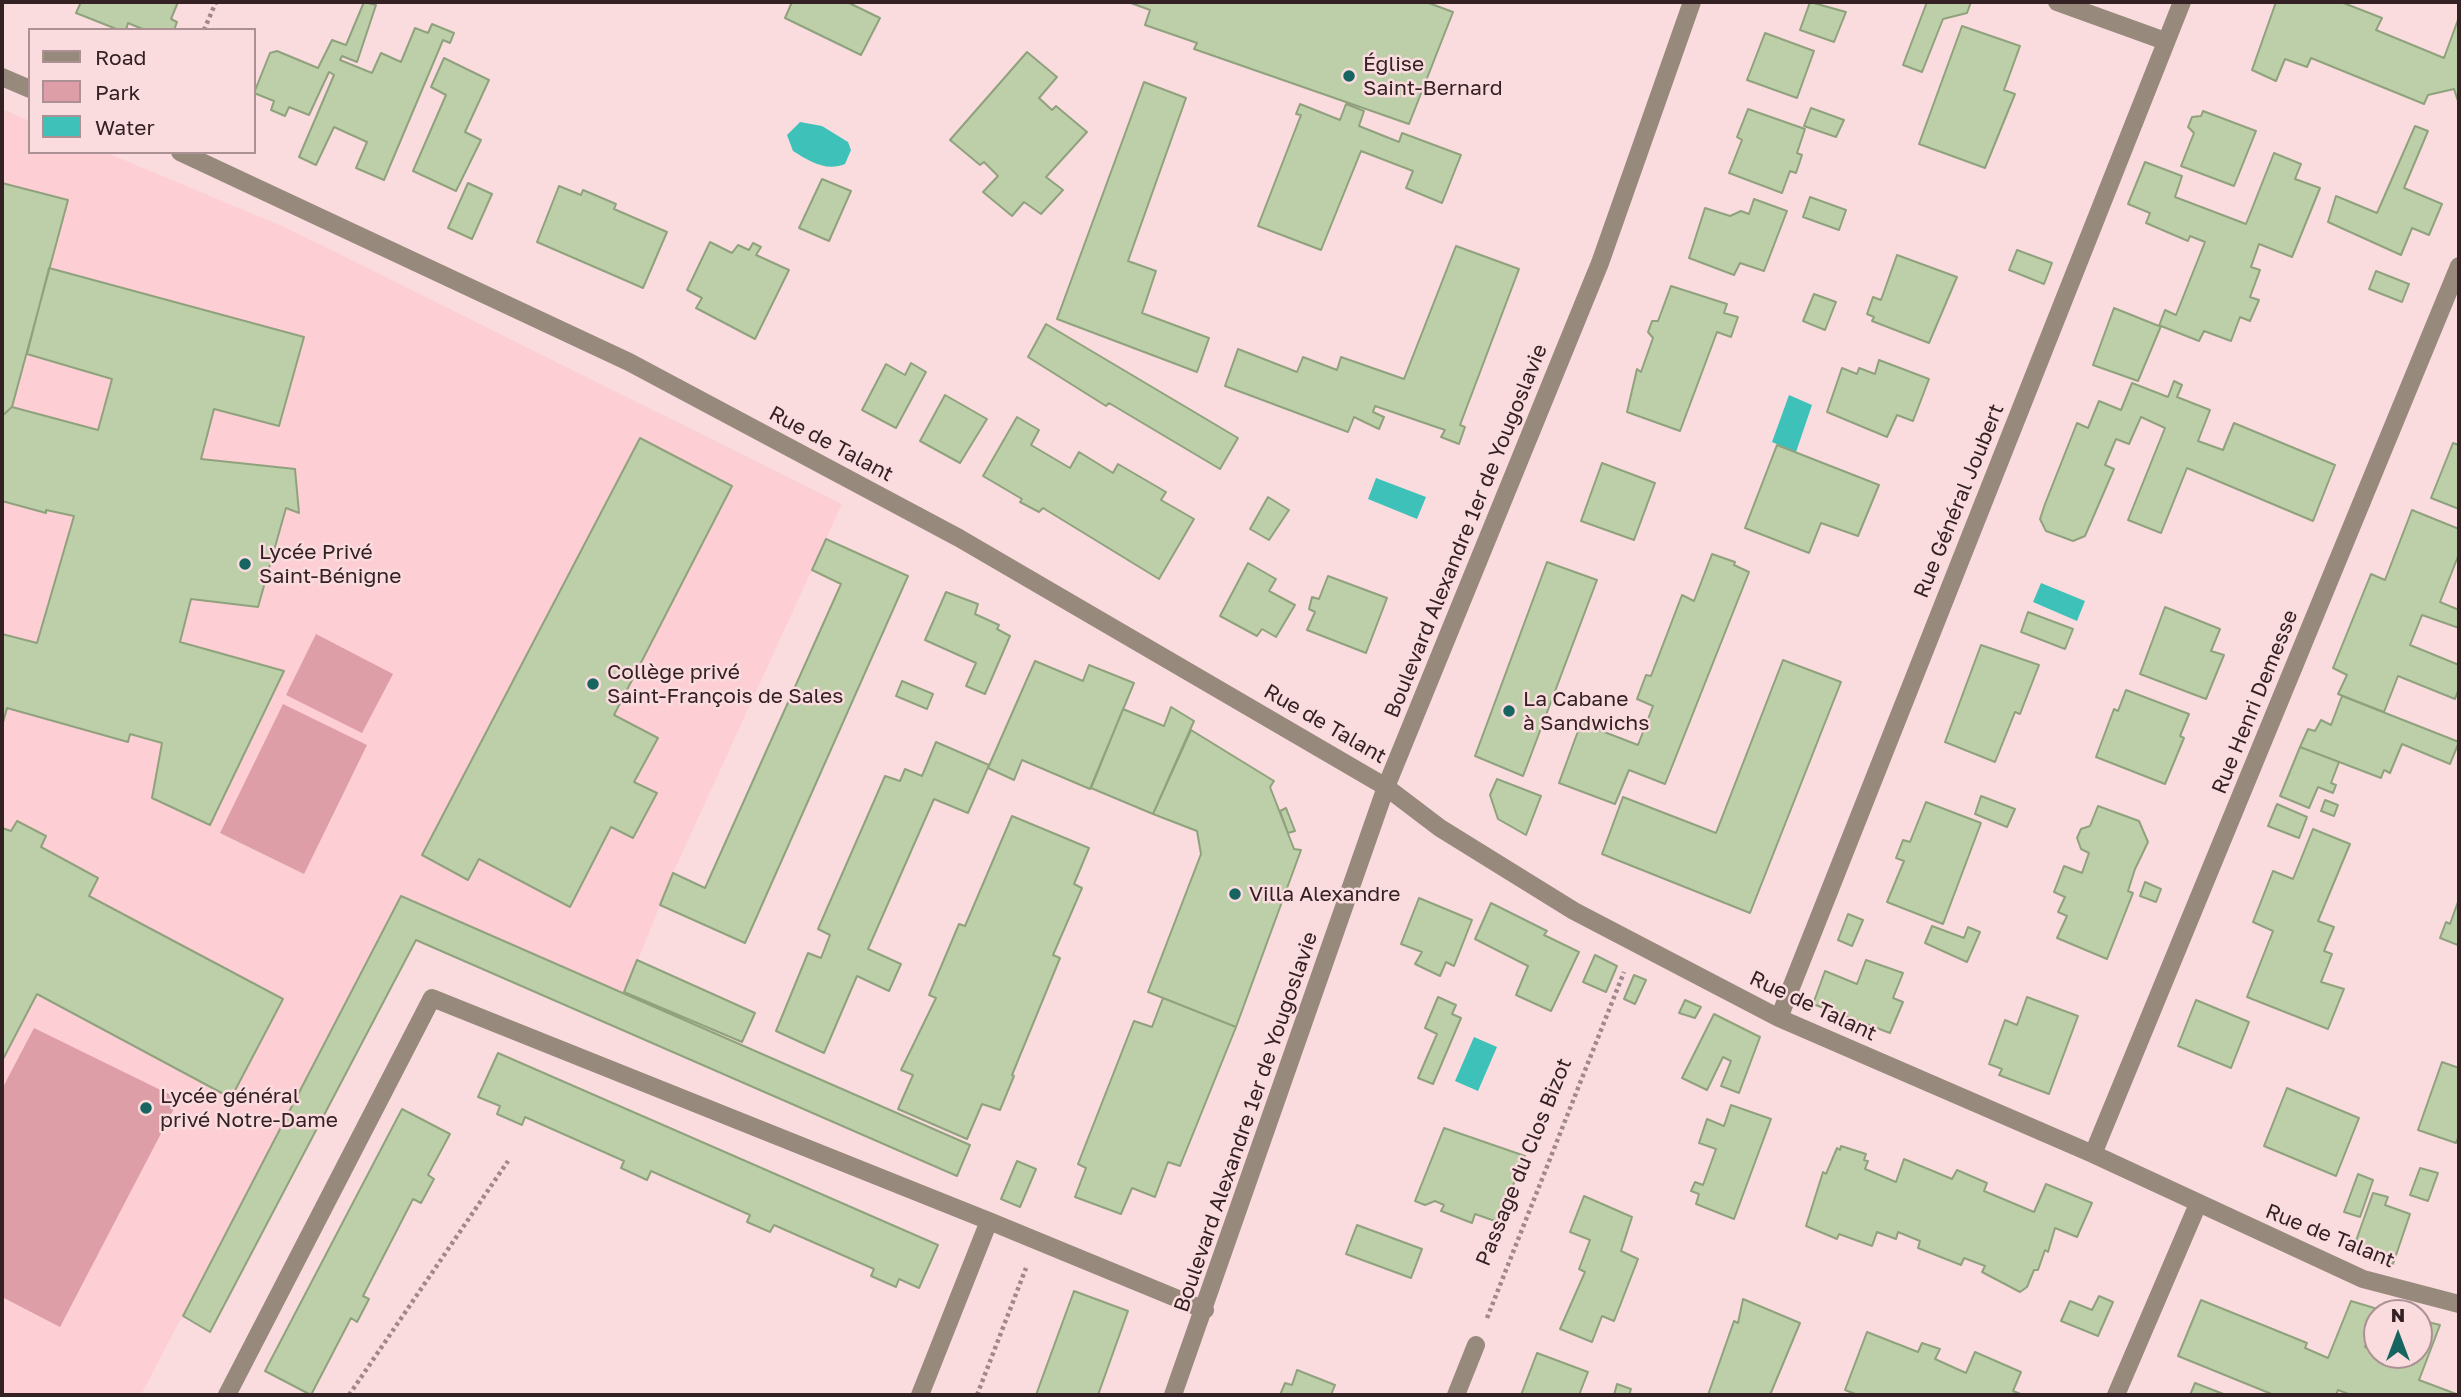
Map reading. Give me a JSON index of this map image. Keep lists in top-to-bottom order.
{
  "streets": {
    "street": [
      "Rue de Talant",
      "Rue Général Joubert",
      "Boulevard Alexandre 1er de Yougoslavie",
      "Rue Henri Demesse"
    ],
    "path": ["Passage du Clos Bizot"]
  },
  "crossings": [
    ["Rue de Talant", "Rue Général Joubert"],
    ["Rue de Talant", "Boulevard Alexandre 1er de Yougoslavie"],
    ["Rue de Talant", "Rue Henri Demesse"],
    ["Rue de Talant", "Passage du Clos Bizot"]
  ],
  "places": [
    "Église Saint-Bernard",
    "Lycée Privé Saint-Bénigne",
    "Collège privé Saint-François de Sales",
    "La Cabane à Sandwichs",
    "Villa Alexandre",
    "Lycée général privé Notre-Dame"
  ],
  "legend": ["Road", "Park", "Water"],
  "north": "top"
}
